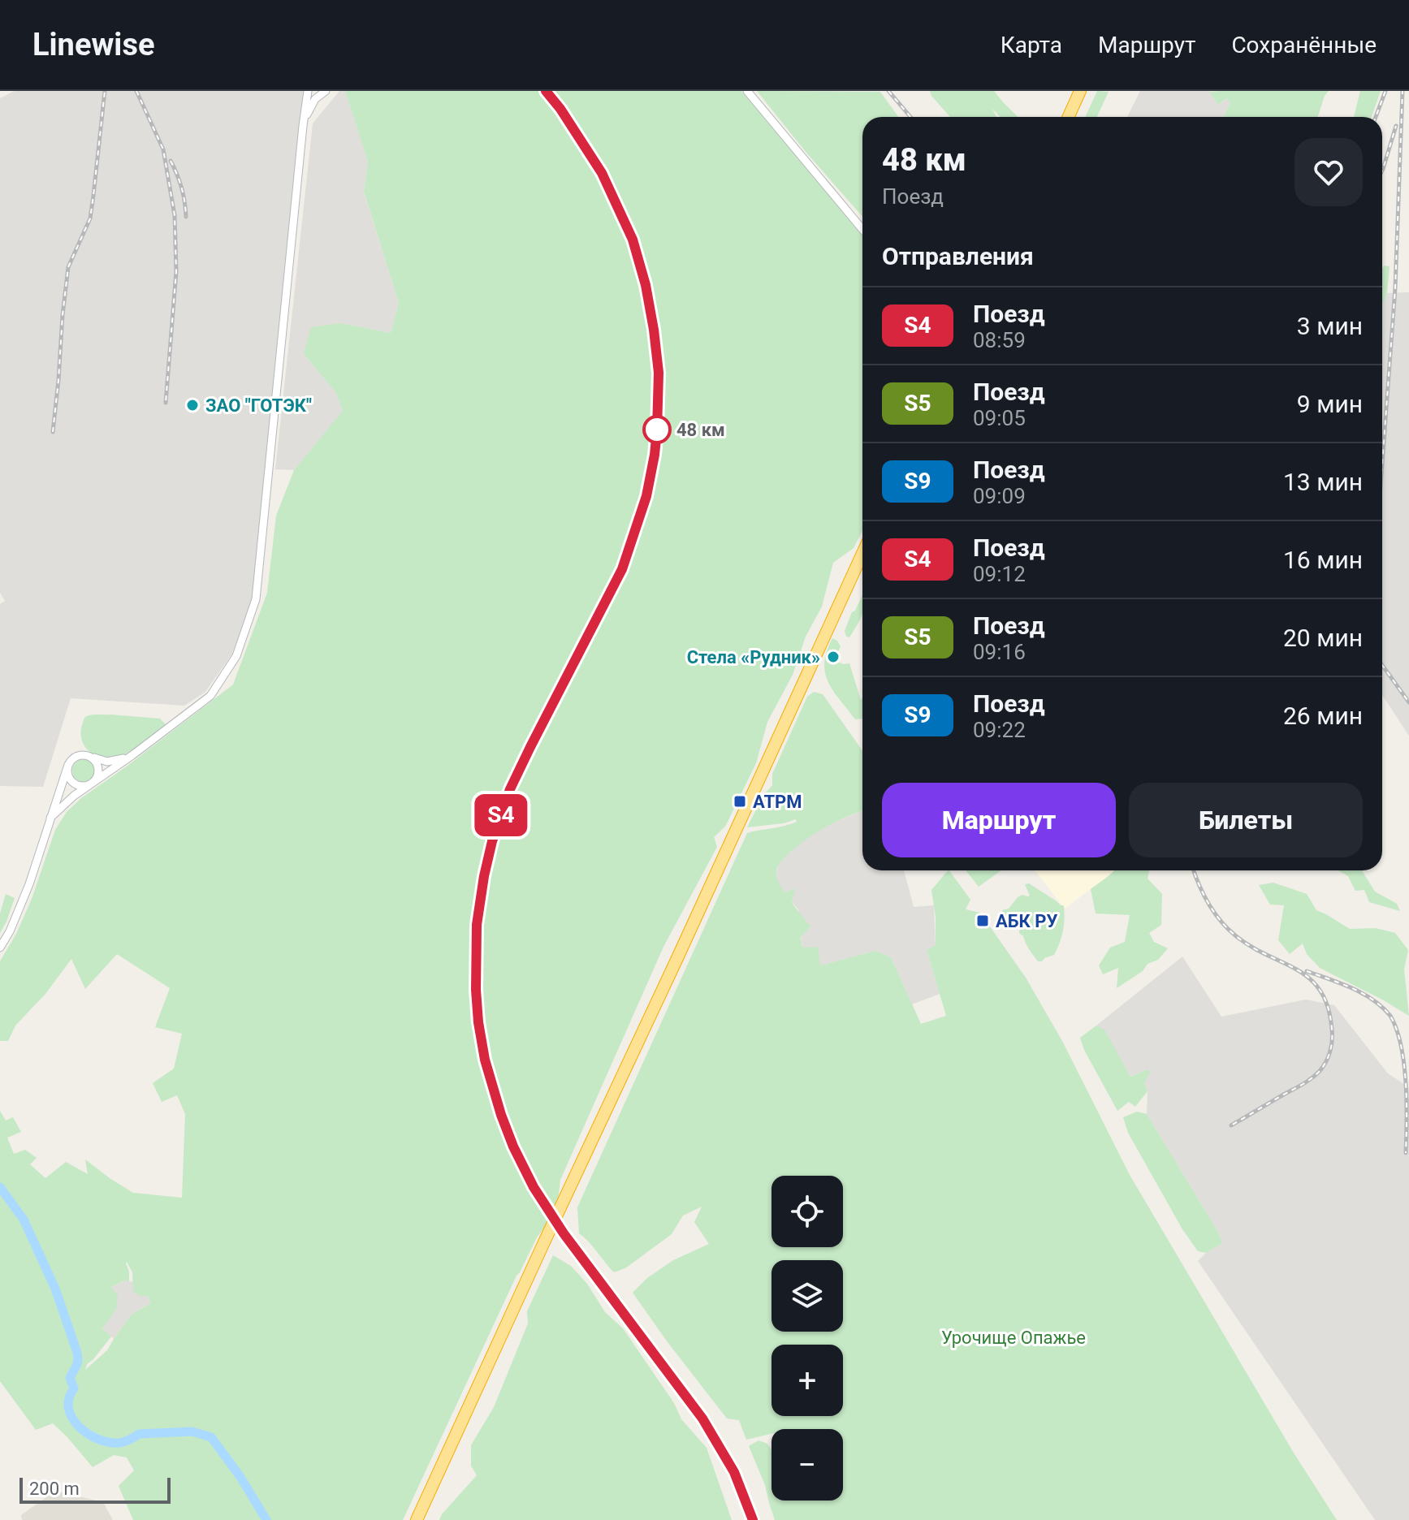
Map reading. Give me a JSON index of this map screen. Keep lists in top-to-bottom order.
{
  "parks": ["Урочище Опажье"],
  "places": {
    "other": ["ЗАО \"ГОТЭК\"", "48 км", "Стела «Рудник»"],
    "transit": ["АТРМ", "АБК РУ"]
  },
  "scale_bar": "200 m",
  "page": {
    "header": "Linewise",
    "nav": ["Карта", "Маршрут", "Сохранённые"],
    "on_map": "S4",
    "heading": [
      ["48 км", "Поезд"],
      "Отправления"
    ],
    "list": [
      {
        "mark": "S4",
        "name": "Поезд",
        "note": "08:59",
        "value": "3 мин"
      },
      {
        "mark": "S5",
        "name": "Поезд",
        "note": "09:05",
        "value": "9 мин"
      },
      {
        "mark": "S9",
        "name": "Поезд",
        "note": "09:09",
        "value": "13 мин"
      },
      {
        "mark": "S4",
        "name": "Поезд",
        "note": "09:12",
        "value": "16 мин"
      },
      {
        "mark": "S5",
        "name": "Поезд",
        "note": "09:16",
        "value": "20 мин"
      },
      {
        "mark": "S9",
        "name": "Поезд",
        "note": "09:22",
        "value": "26 мин"
      }
    ],
    "buttons": ["Маршрут", "Билеты"],
    "map_buttons": ["+", "−"],
    "scale": "200 m"
  }
}
